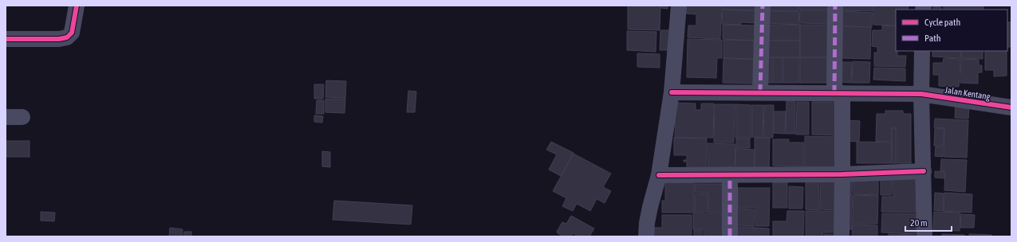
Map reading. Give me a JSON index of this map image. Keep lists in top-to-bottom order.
{
  "streets": {
    "street": ["Jalan Kentang"]
  },
  "legend": ["Cycle path", "Path"],
  "scale_bar": "20 m"
}
